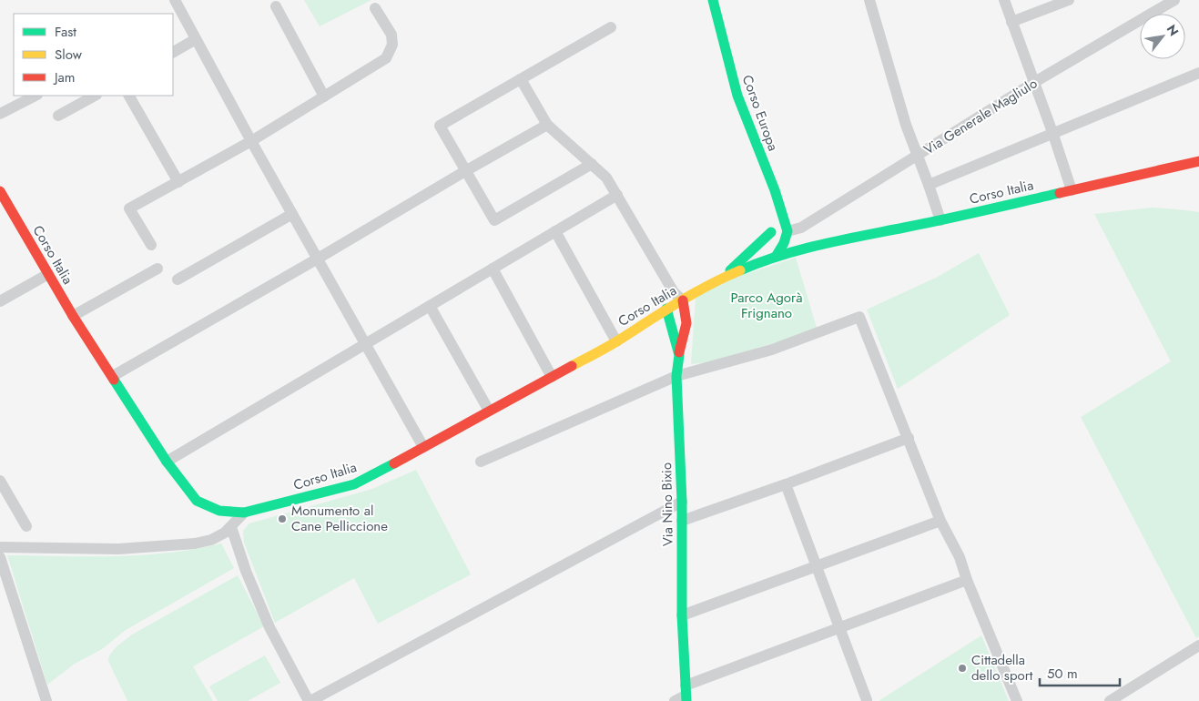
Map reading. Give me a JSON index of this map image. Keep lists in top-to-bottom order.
{
  "streets": {
    "street": [
      "Corso Europa",
      "Via Generale Magliulo",
      "Corso Italia",
      "Via Nino Bixio"
    ]
  },
  "crossings": [
    ["Corso Italia", "Via Nino Bixio"]
  ],
  "parks": ["Parco Agorà Frignano"],
  "places": ["Monumento al Cane Pelliccione", "Cittadella dello sport"],
  "legend": ["Fast", "Slow", "Jam"],
  "scale_bar": "50 m",
  "north": "top right"
}
